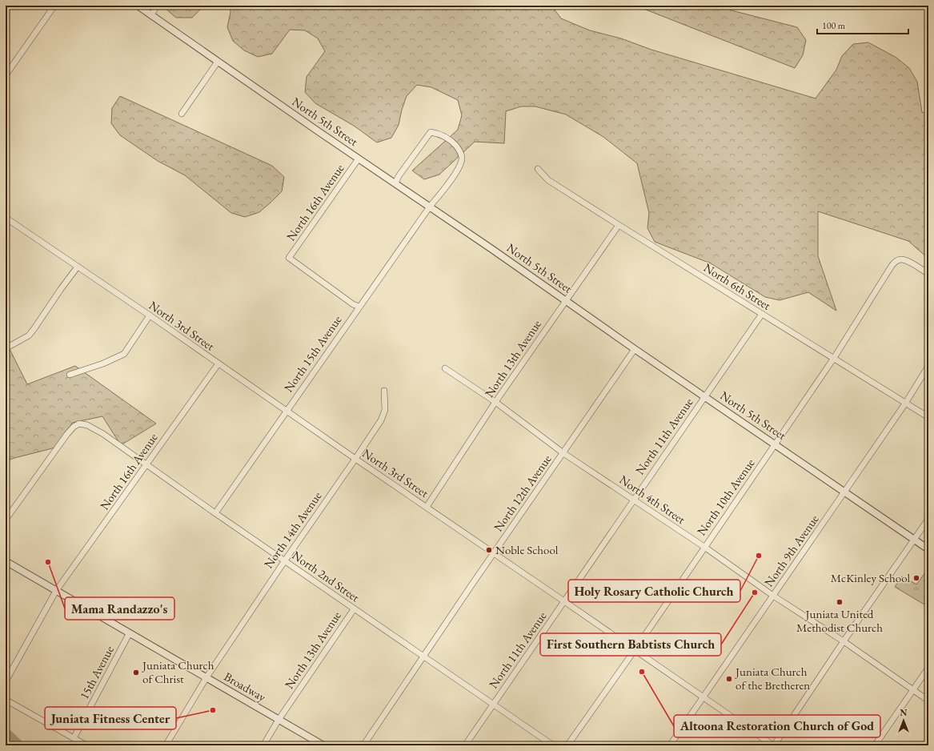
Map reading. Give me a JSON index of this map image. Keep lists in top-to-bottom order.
{
  "streets": {
    "street": [
      "North 5th Street",
      "North 16th Avenue",
      "North 6th Street",
      "North 3rd Street",
      "North 15th Avenue",
      "North 13th Avenue",
      "North 11th Avenue",
      "North 12th Avenue",
      "North 10th Avenue",
      "North 4th Street",
      "North 14th Avenue",
      "North 9th Avenue",
      "North 2nd Street",
      "15th Avenue",
      "Broadway"
    ]
  },
  "crossings": [
    ["North 5th Street", "North 16th Avenue"],
    ["North 5th Street", "North 15th Avenue"],
    ["North 5th Street", "North 13th Avenue"],
    ["North 5th Street", "North 11th Avenue"],
    ["North 5th Street", "North 12th Avenue"],
    ["North 5th Street", "North 10th Avenue"],
    ["North 5th Street", "North 9th Avenue"],
    ["North 16th Avenue", "North 3rd Street"],
    ["North 16th Avenue", "North 15th Avenue"],
    ["North 16th Avenue", "North 2nd Street"],
    ["North 16th Avenue", "Broadway"],
    ["North 6th Street", "North 13th Avenue"],
    ["North 6th Street", "North 11th Avenue"],
    ["North 6th Street", "North 10th Avenue"],
    ["North 6th Street", "North 9th Avenue"],
    ["North 3rd Street", "North 15th Avenue"],
    ["North 3rd Street", "North 13th Avenue"],
    ["North 3rd Street", "North 11th Avenue"],
    ["North 3rd Street", "North 12th Avenue"],
    ["North 3rd Street", "North 10th Avenue"],
    ["North 3rd Street", "North 14th Avenue"],
    ["North 3rd Street", "North 9th Avenue"],
    ["North 15th Avenue", "North 2nd Street"],
    ["North 13th Avenue", "North 4th Street"],
    ["North 13th Avenue", "North 2nd Street"],
    ["North 13th Avenue", "Broadway"],
    ["North 11th Avenue", "North 4th Street"],
    ["North 11th Avenue", "North 2nd Street"],
    ["North 12th Avenue", "North 4th Street"],
    ["North 12th Avenue", "North 2nd Street"],
    ["North 10th Avenue", "North 4th Street"],
    ["North 4th Street", "North 9th Avenue"],
    ["North 14th Avenue", "North 2nd Street"],
    ["North 14th Avenue", "Broadway"],
    ["15th Avenue", "Broadway"]
  ],
  "places": [
    "Noble School",
    "Holy Rosary Catholic Church",
    "Mama Randazzo's",
    "McKinley School",
    "First Southern Babtists Church",
    "Juniata United Methodist Church",
    "Altoona Restoration Church of God",
    "Juniata Church of Christ",
    "Juniata Church of the Bretheren",
    "Juniata Fitness Center"
  ],
  "scale_bar": "100 m",
  "north": "top"
}
